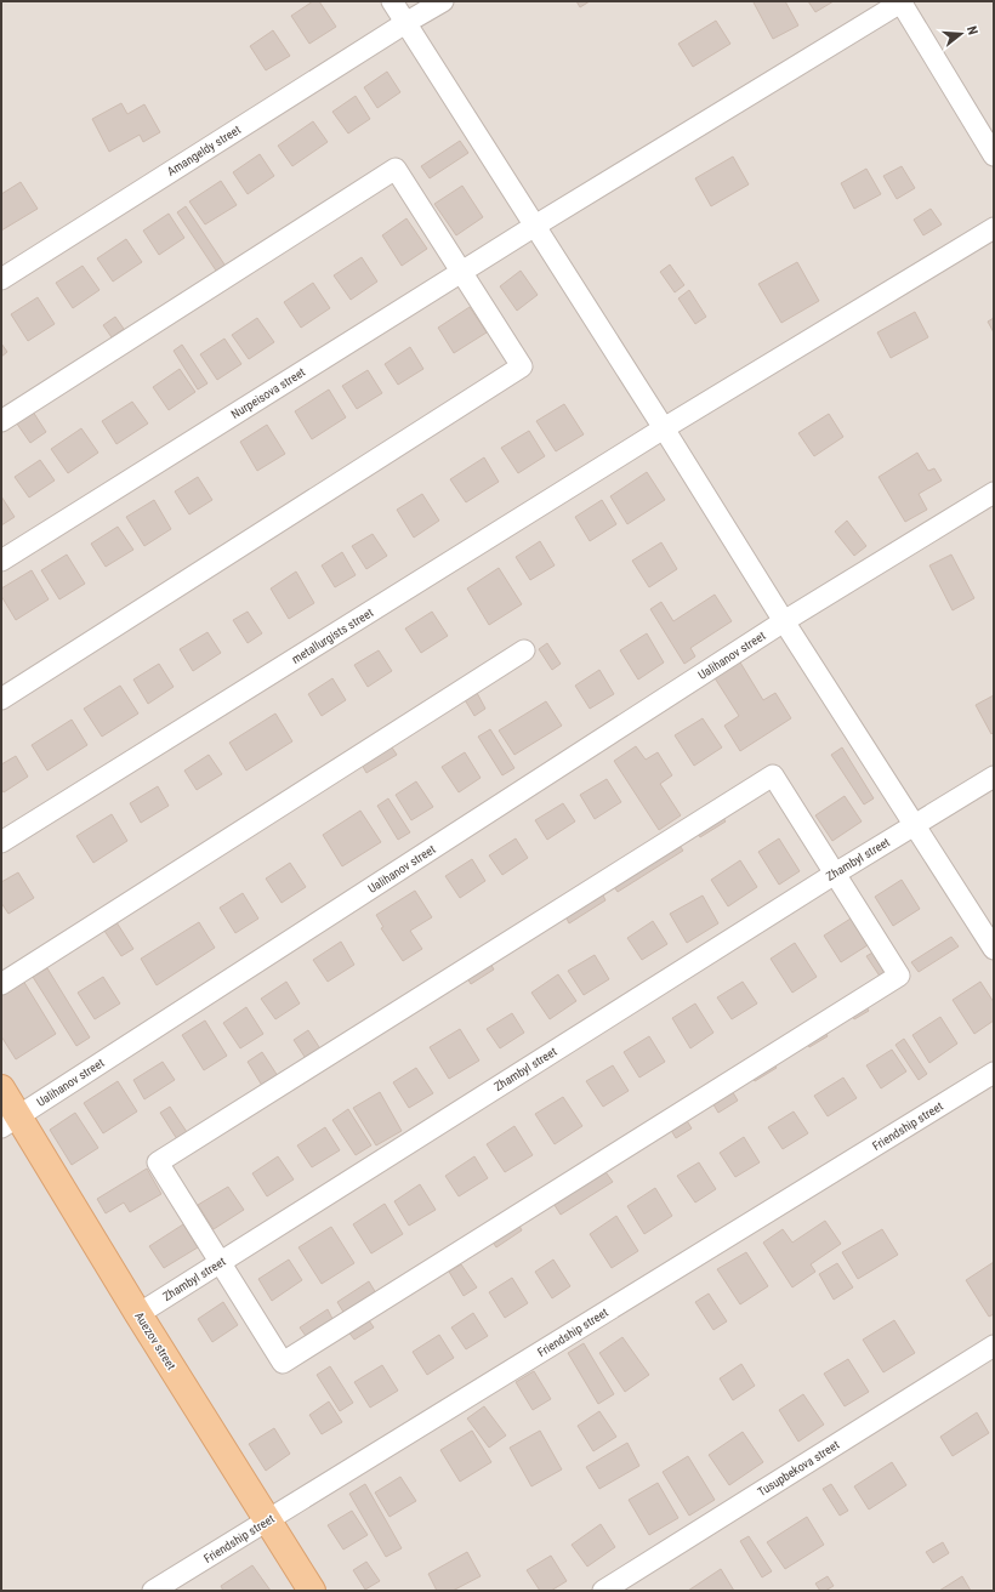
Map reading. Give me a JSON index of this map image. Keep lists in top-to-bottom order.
{
  "streets": {
    "main road": ["Auezov street"],
    "street": [
      "Amangeldy street",
      "Nurpeisova street",
      "metallurgists street",
      "Ualihanov street",
      "Zhambyl street",
      "Friendship street",
      "Tusupbekova street"
    ]
  },
  "crossings": [
    ["Ualihanov street", "Auezov street"],
    ["Zhambyl street", "Auezov street"],
    ["Friendship street", "Auezov street"]
  ],
  "north": "right"
}
